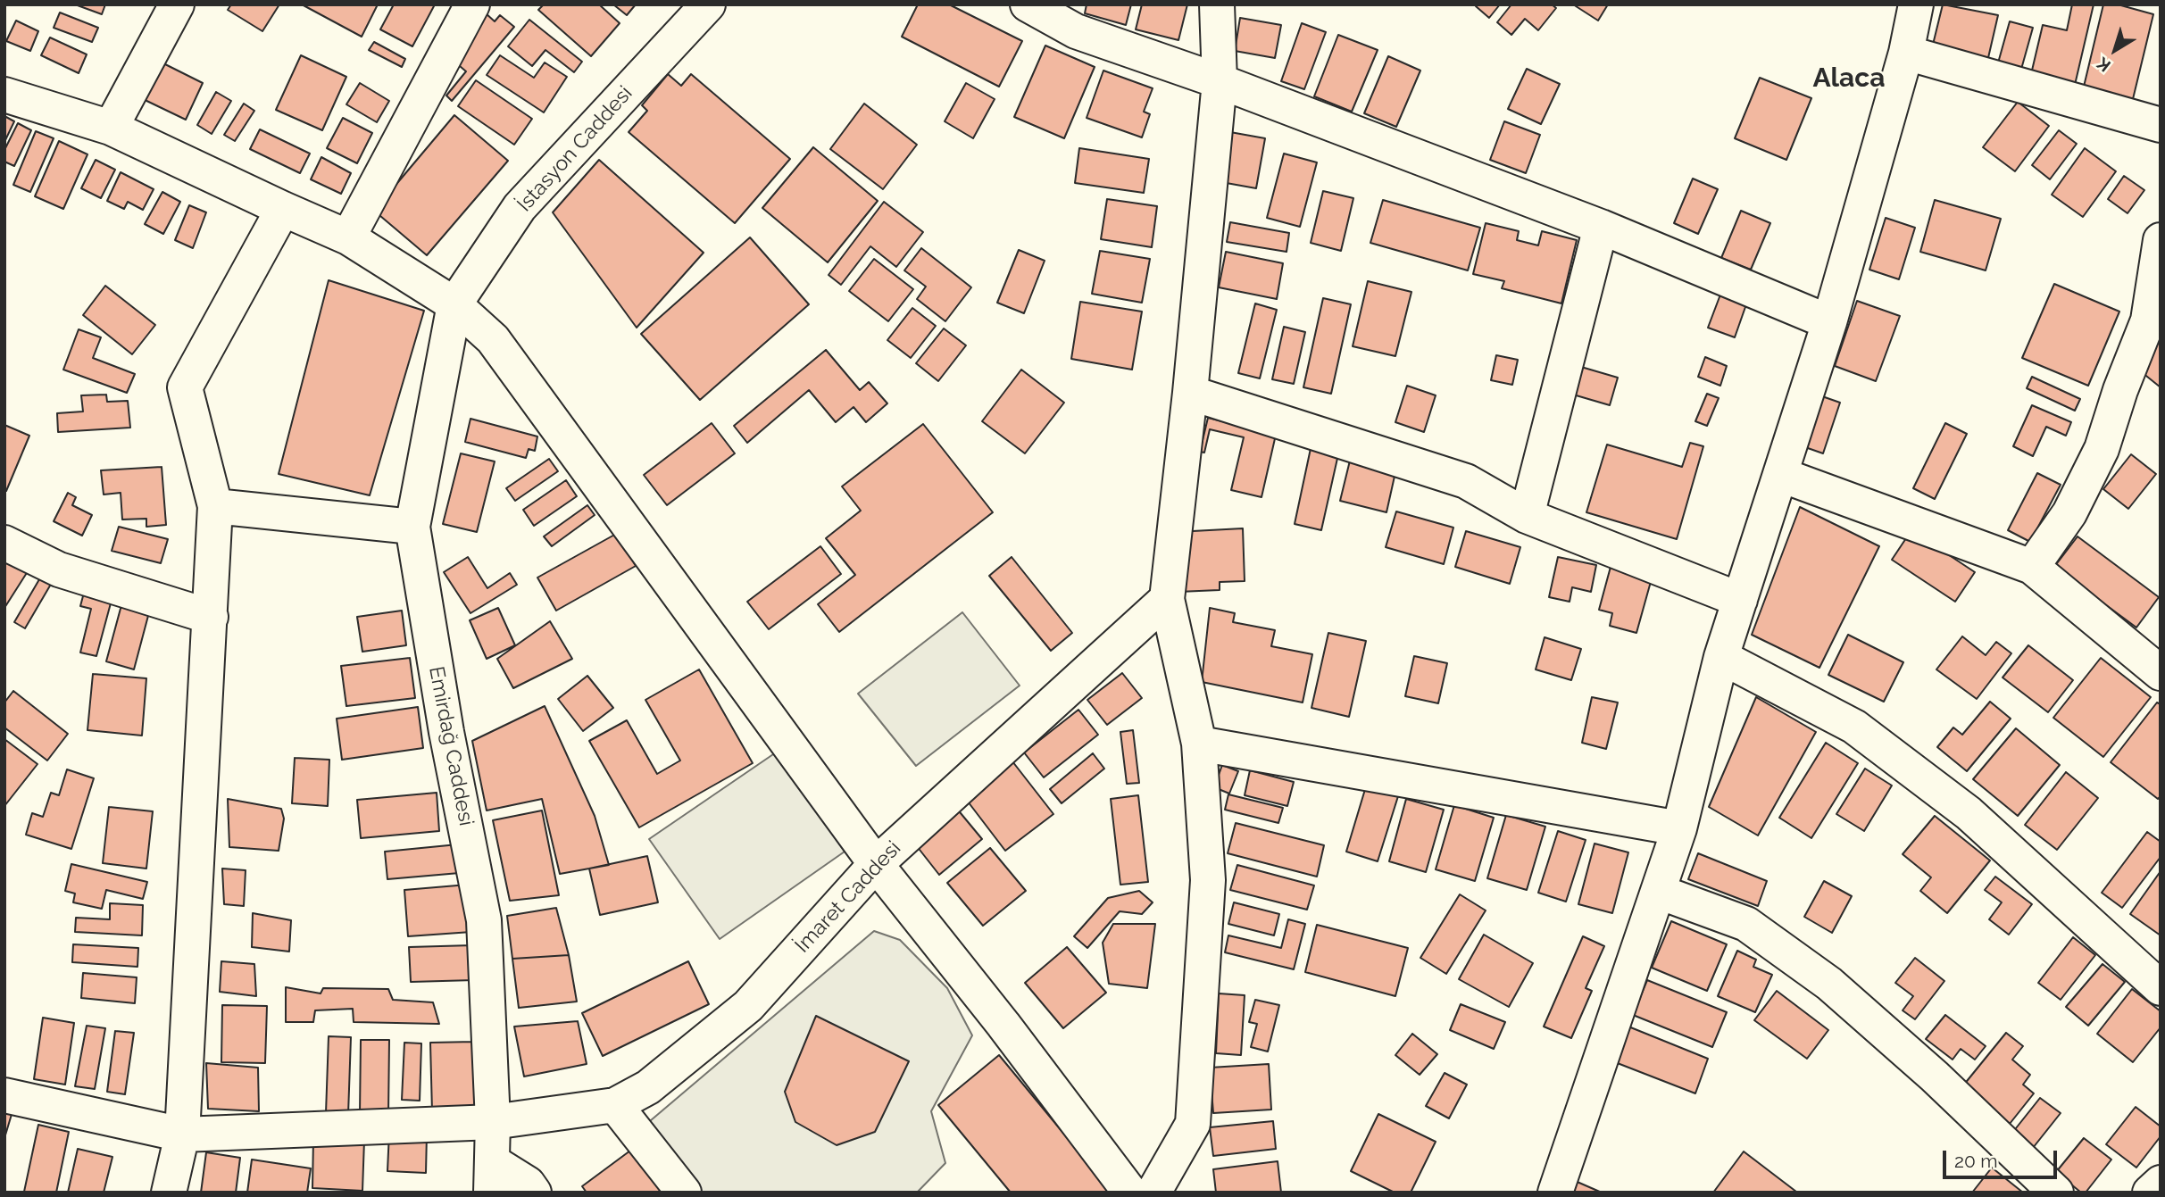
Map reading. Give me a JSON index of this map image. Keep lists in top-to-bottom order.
{
  "streets": {
    "street": ["İstasyon Caddesi", "Emirdağ Caddesi", "İmaret Caddesi"]
  },
  "crossings": [
    ["İstasyon Caddesi", "Emirdağ Caddesi"],
    ["Emirdağ Caddesi", "İmaret Caddesi"]
  ],
  "districts": ["Alaca"],
  "scale_bar": "20 m",
  "north": "bottom left"
}
